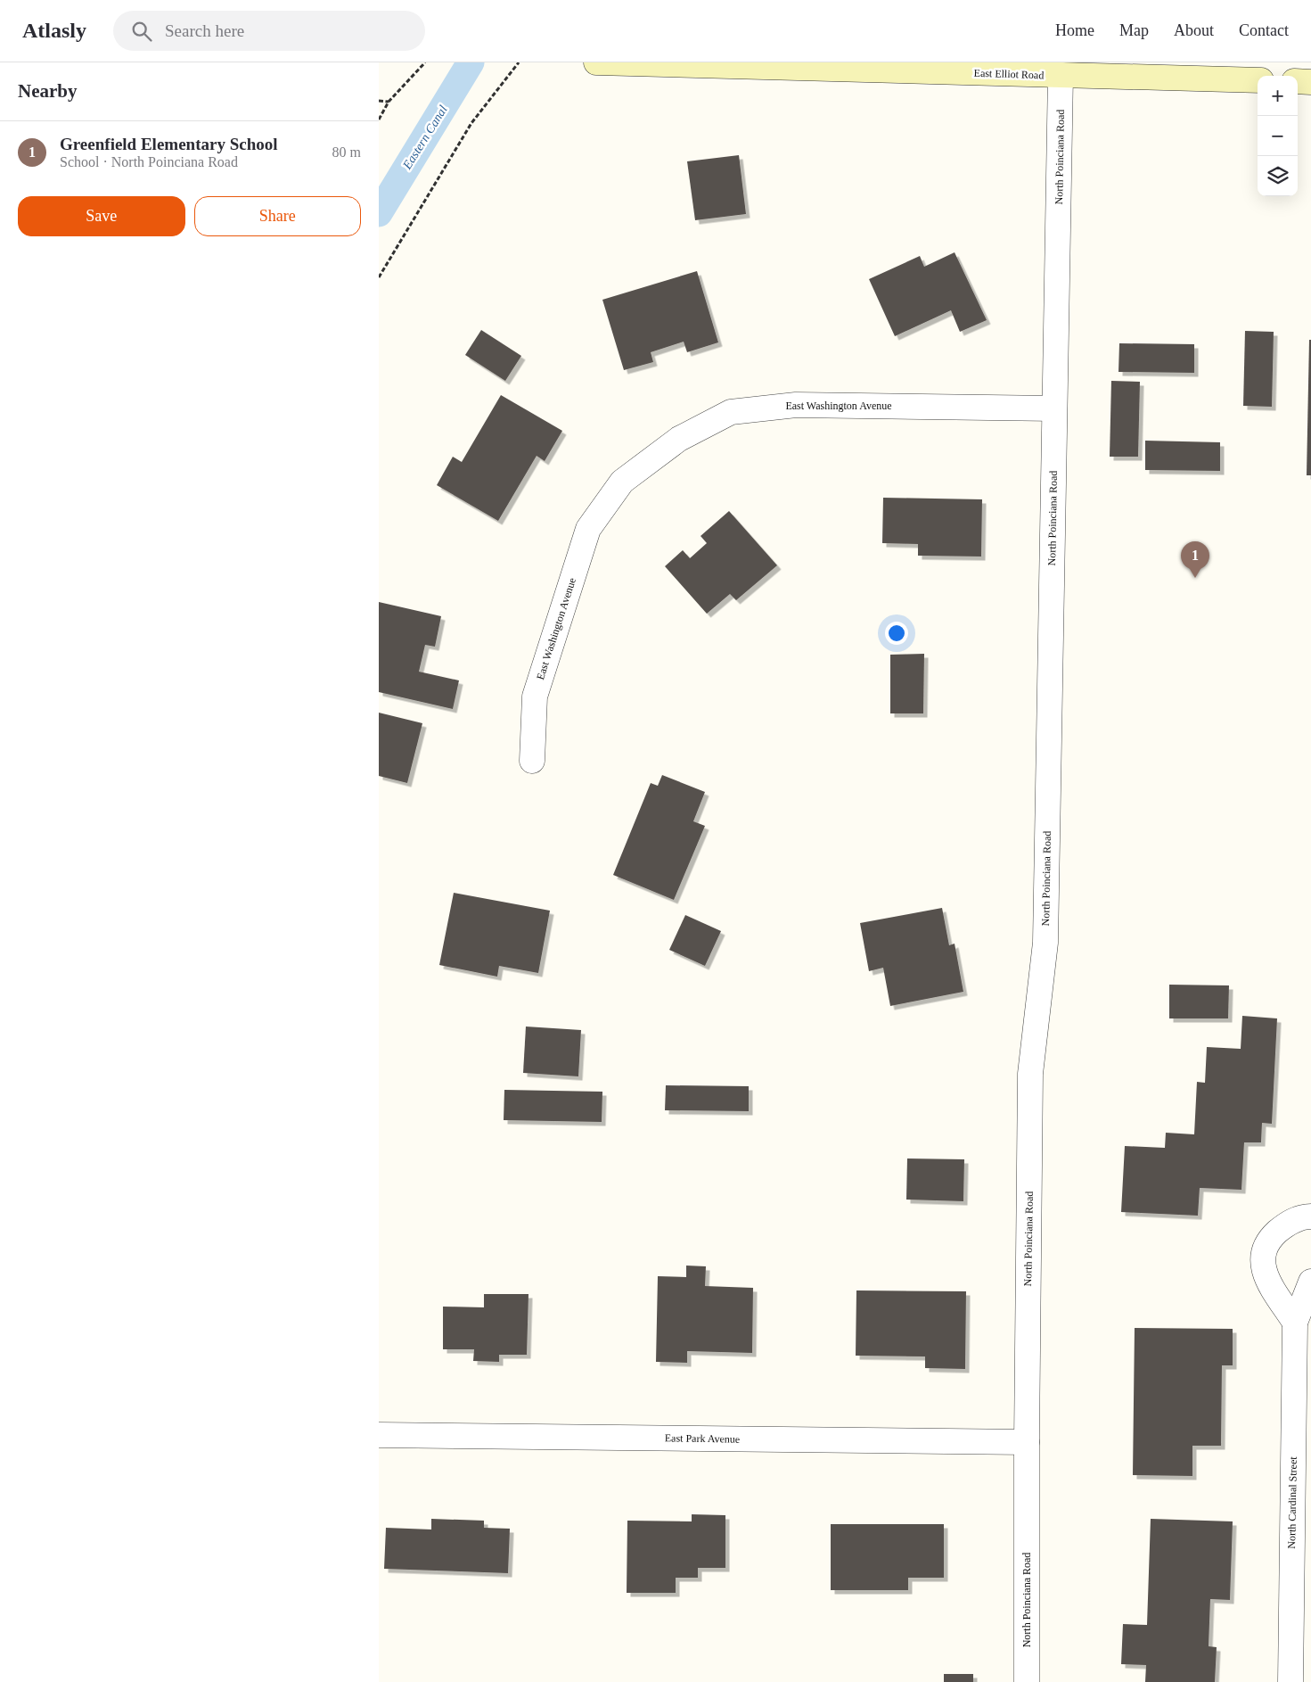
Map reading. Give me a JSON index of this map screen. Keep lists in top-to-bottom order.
{
  "streets": {
    "main road": ["East Elliot Road"],
    "street": [
      "North Poinciana Road",
      "East Washington Avenue",
      "East Park Avenue",
      "North Cardinal Street"
    ]
  },
  "crossings": [
    ["East Elliot Road", "North Poinciana Road"],
    ["North Poinciana Road", "East Washington Avenue"],
    ["North Poinciana Road", "East Park Avenue"]
  ],
  "water": ["Eastern Canal"],
  "page": {
    "header": "Atlasly",
    "search": "Search here",
    "nav": [
      "Home",
      "Map",
      "About",
      "Contact"
    ],
    "heading": "Nearby",
    "map_buttons": ["+", "−"],
    "list": [
      {
        "mark": "1",
        "name": "Greenfield Elementary School",
        "note": "School · North Poinciana Road",
        "value": "80 m"
      }
    ],
    "buttons": ["Save", "Share"],
    "pins": "1"
  }
}
